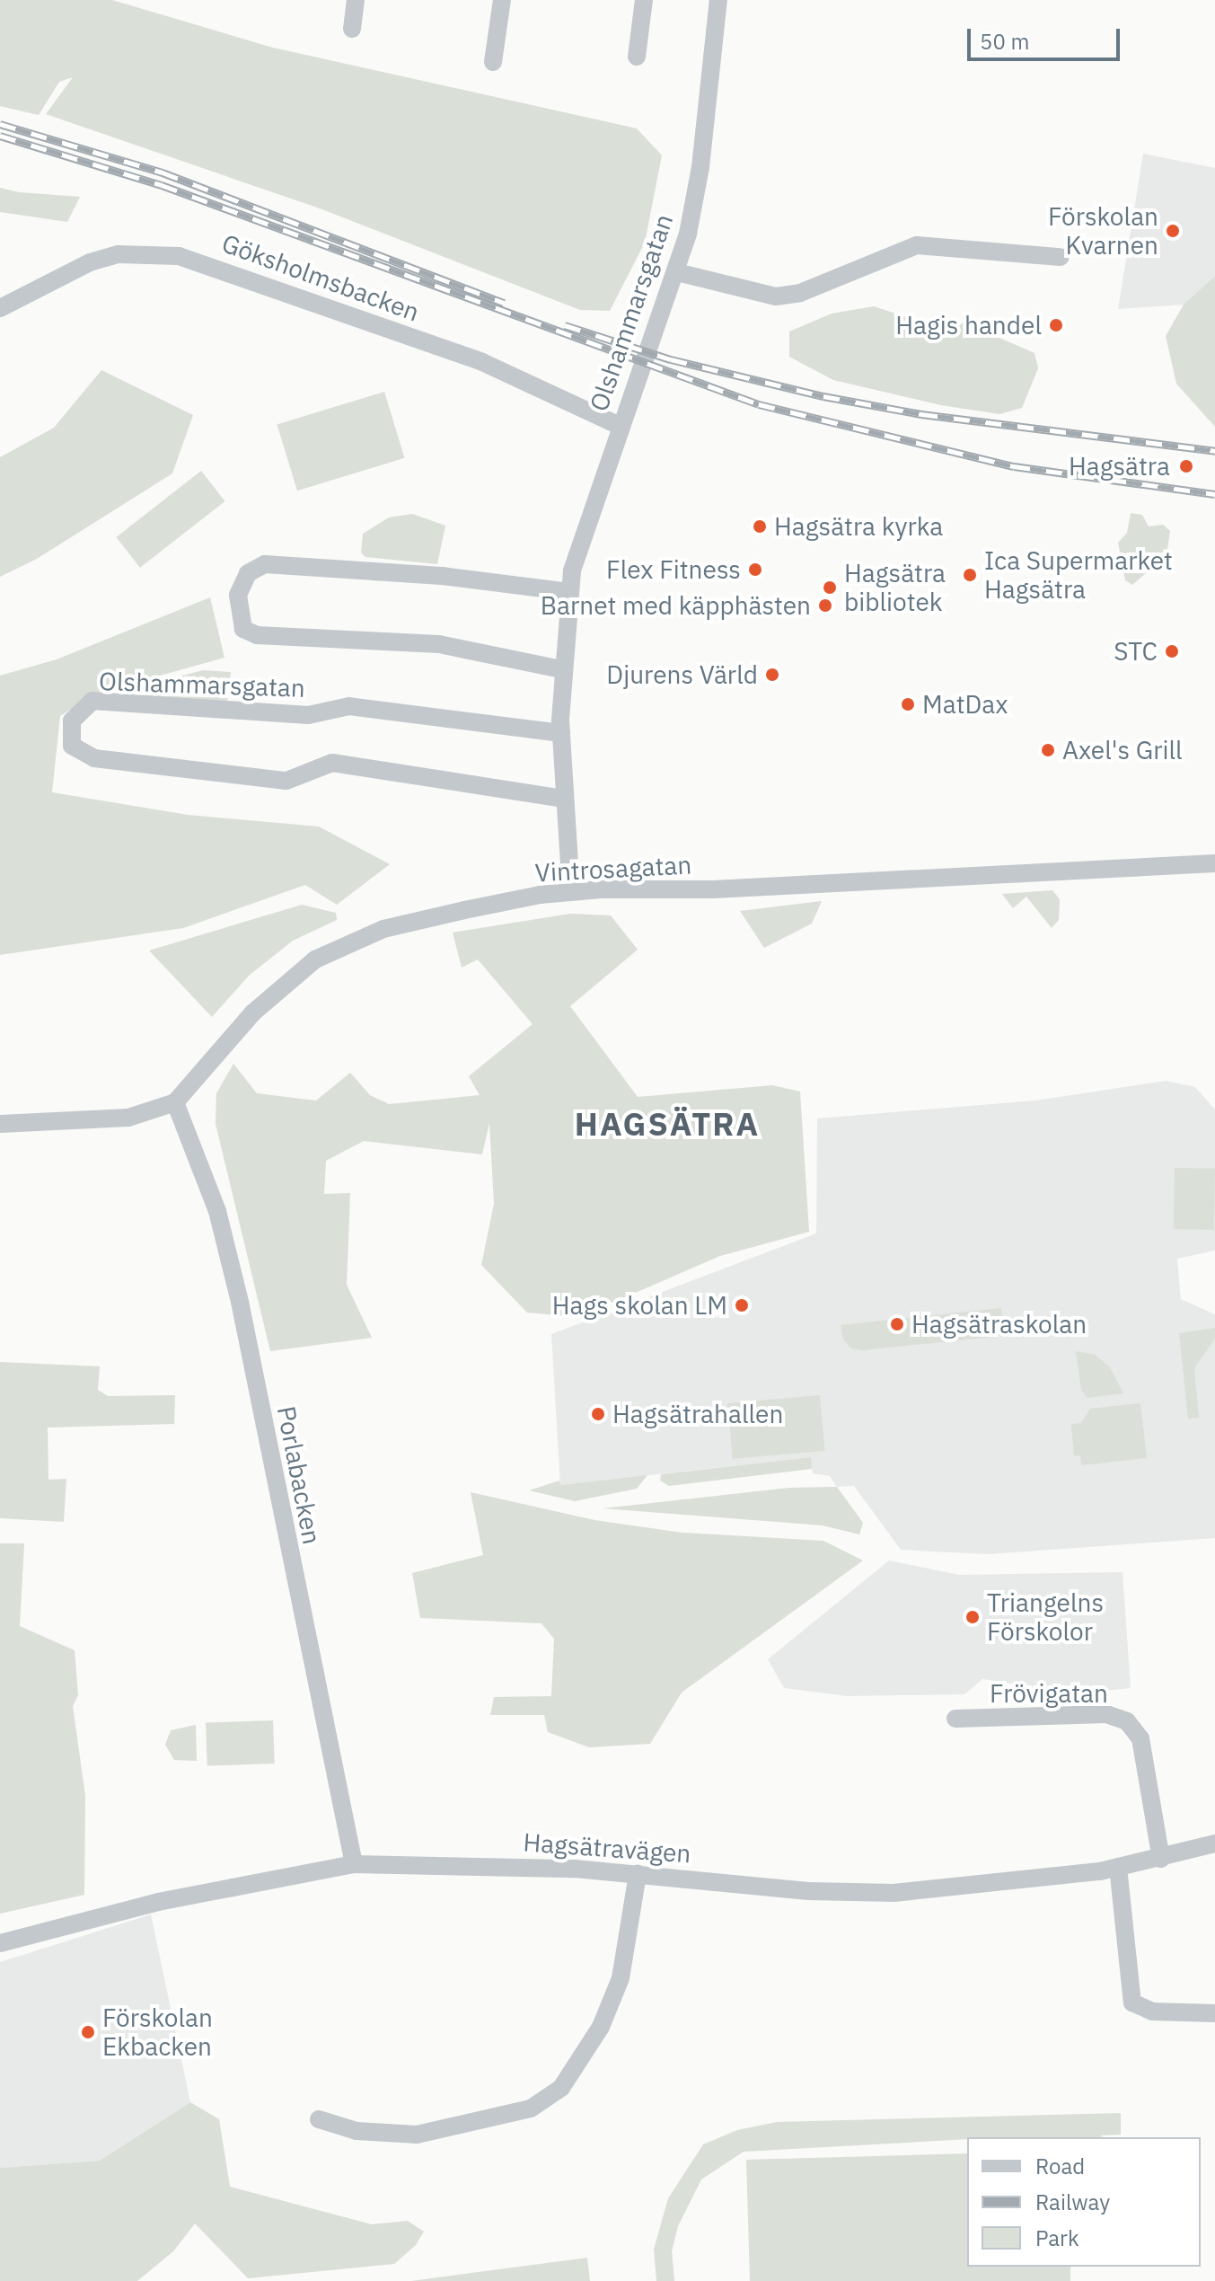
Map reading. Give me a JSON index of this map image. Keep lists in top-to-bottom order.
{
  "streets": {
    "street": [
      "Göksholmsbacken",
      "Olshammarsgatan",
      "Vintrosagatan",
      "Porlabacken",
      "Frövigatan",
      "Hagsätravägen"
    ]
  },
  "crossings": [
    ["Göksholmsbacken", "Olshammarsgatan"],
    ["Olshammarsgatan", "Vintrosagatan"],
    ["Vintrosagatan", "Porlabacken"],
    ["Porlabacken", "Hagsätravägen"],
    ["Frövigatan", "Hagsätravägen"]
  ],
  "districts": ["HAGSÄTRA"],
  "places": [
    "Förskolan Kvarnen",
    "Hagis handel",
    "Hagsätra",
    "Hagsätra kyrka",
    "Flex Fitness",
    "Ica Supermarket Hagsätra",
    "Hagsätra bibliotek",
    "Barnet med käpphästen",
    "STC",
    "Djurens Värld",
    "MatDax",
    "Axel's Grill",
    "Hags skolan LM",
    "Hagsätraskolan",
    "Hagsätrahallen",
    "Triangelns Förskolor",
    "Förskolan Ekbacken"
  ],
  "legend": ["Road", "Railway", "Park"],
  "scale_bar": "50 m"
}
